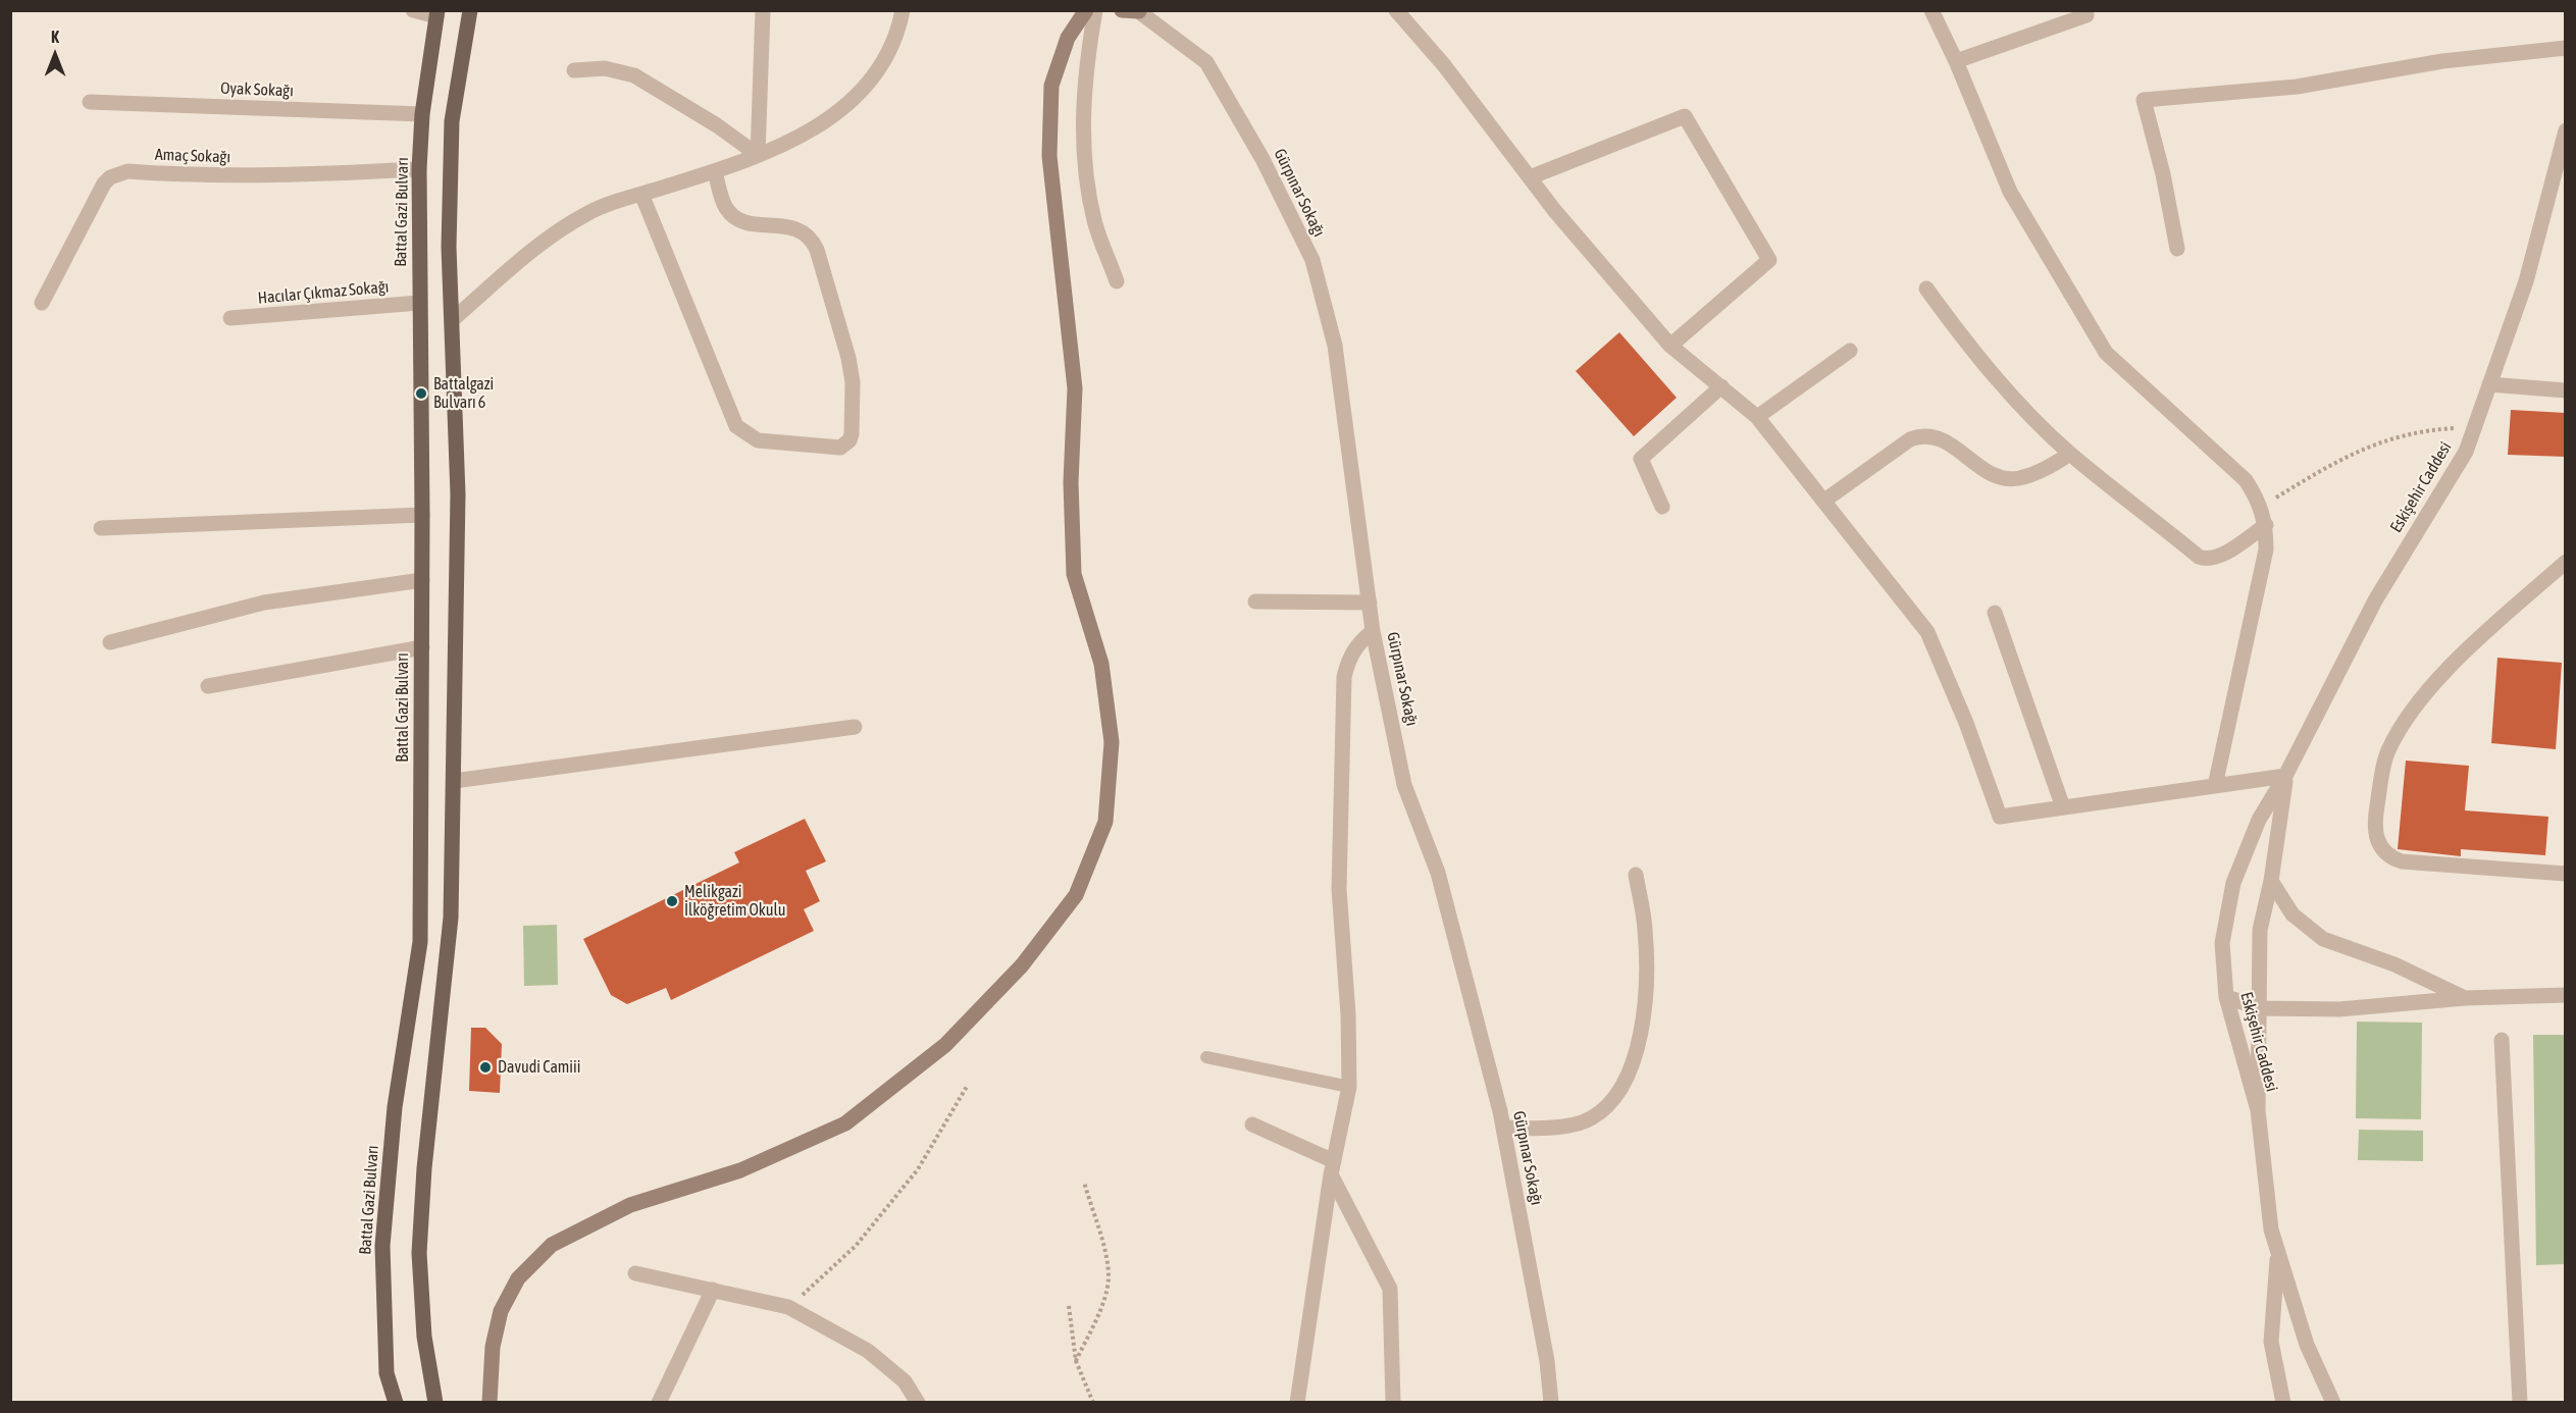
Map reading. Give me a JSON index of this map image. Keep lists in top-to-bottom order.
{
  "streets": {
    "main road": ["Battal Gazi Bulvarı"],
    "street": [
      "Oyak Sokağı",
      "Amaç Sokağı",
      "Gürpınar Sokağı",
      "Hacılar Çıkmaz Sokağı",
      "Eskişehir Caddesi"
    ]
  },
  "crossings": [
    ["Oyak Sokağı", "Battal Gazi Bulvarı"],
    ["Amaç Sokağı", "Battal Gazi Bulvarı"],
    ["Battal Gazi Bulvarı", "Hacılar Çıkmaz Sokağı"]
  ],
  "places": ["Battalgazi Bulvarı 6", "Melikgazi İlköğretim Okulu", "Davudi Camiii"],
  "north": "top"
}
